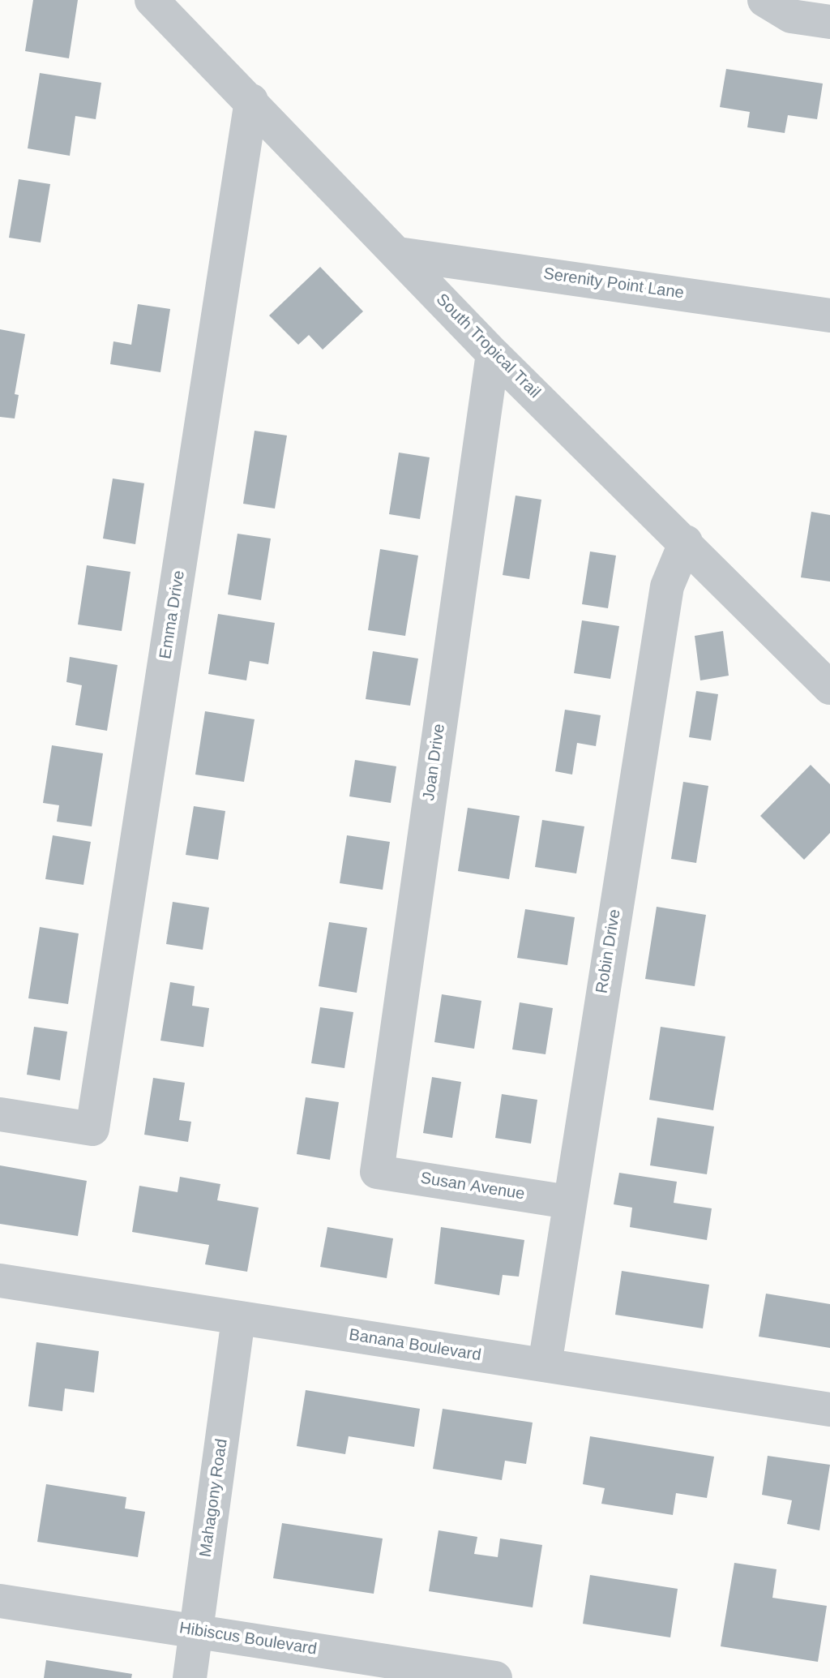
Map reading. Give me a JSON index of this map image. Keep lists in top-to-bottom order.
{
  "streets": {
    "street": [
      "Serenity Point Lane",
      "South Tropical Trail",
      "Emma Drive",
      "Joan Drive",
      "Robin Drive",
      "Susan Avenue",
      "Banana Boulevard",
      "Mahagony Road",
      "Hibiscus Boulevard"
    ]
  },
  "crossings": [
    ["Serenity Point Lane", "South Tropical Trail"],
    ["South Tropical Trail", "Emma Drive"],
    ["South Tropical Trail", "Joan Drive"],
    ["South Tropical Trail", "Robin Drive"],
    ["Joan Drive", "Susan Avenue"],
    ["Robin Drive", "Susan Avenue"],
    ["Robin Drive", "Banana Boulevard"],
    ["Banana Boulevard", "Mahagony Road"],
    ["Mahagony Road", "Hibiscus Boulevard"]
  ]
}
